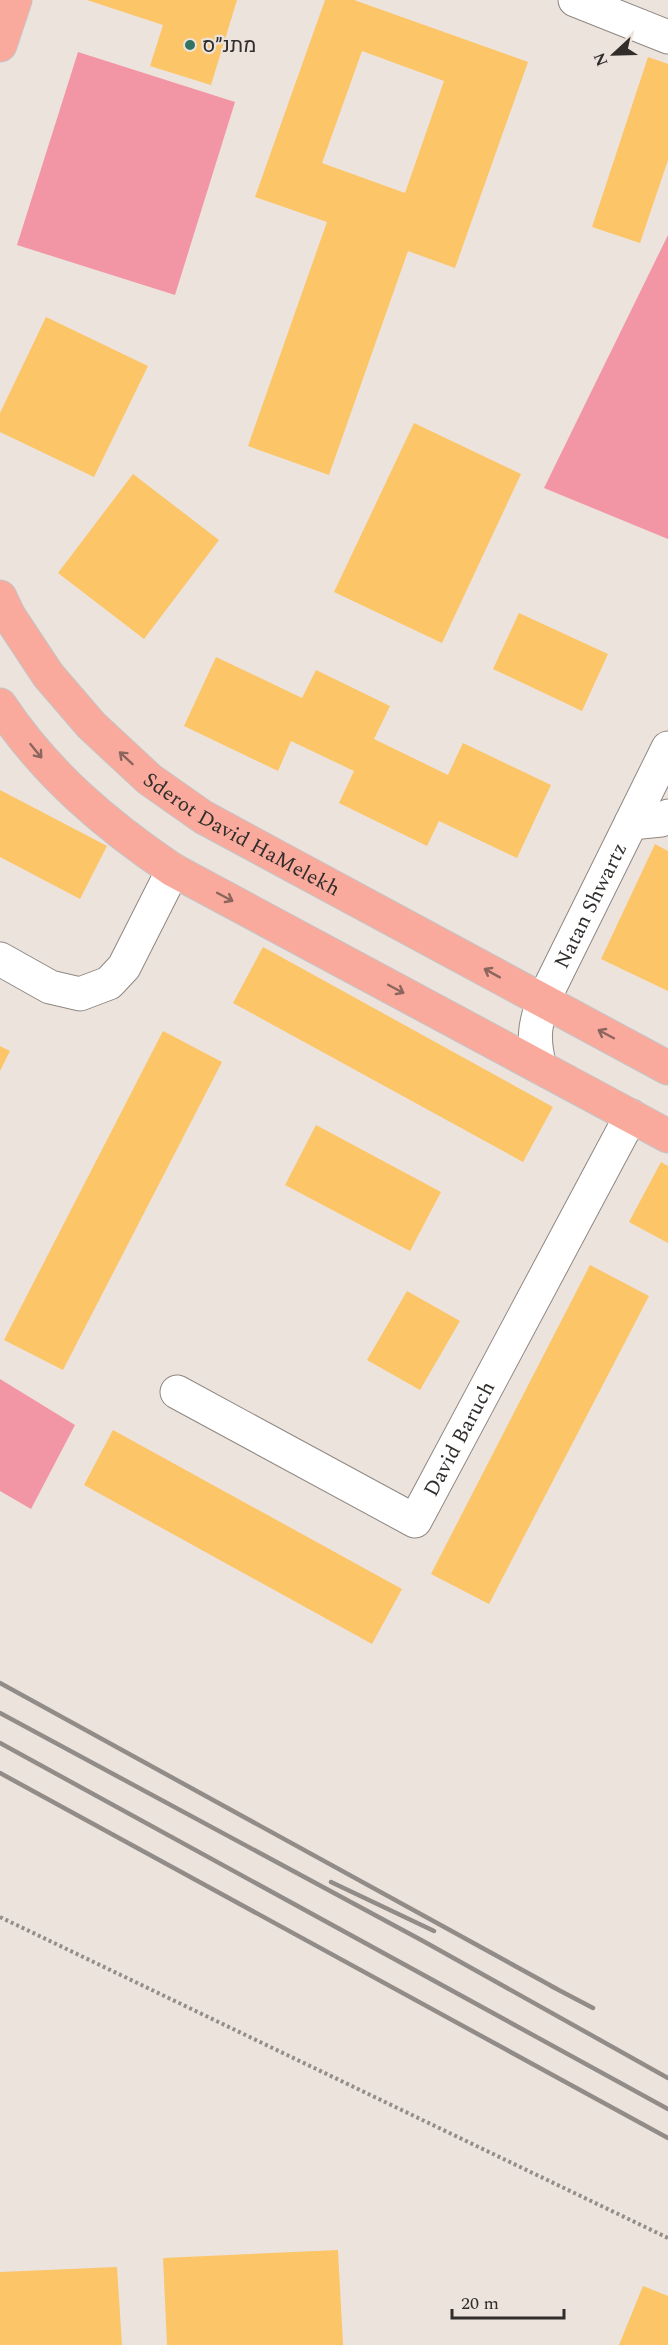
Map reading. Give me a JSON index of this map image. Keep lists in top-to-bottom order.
{
  "streets": {
    "main road": ["Sderot David HaMelekh"],
    "street": ["Natan Shwartz", "David Baruch"]
  },
  "crossings": [
    ["Sderot David HaMelekh", "Natan Shwartz"]
  ],
  "places": ["מתנ״ס"],
  "scale_bar": "20 m",
  "north": "left"
}
